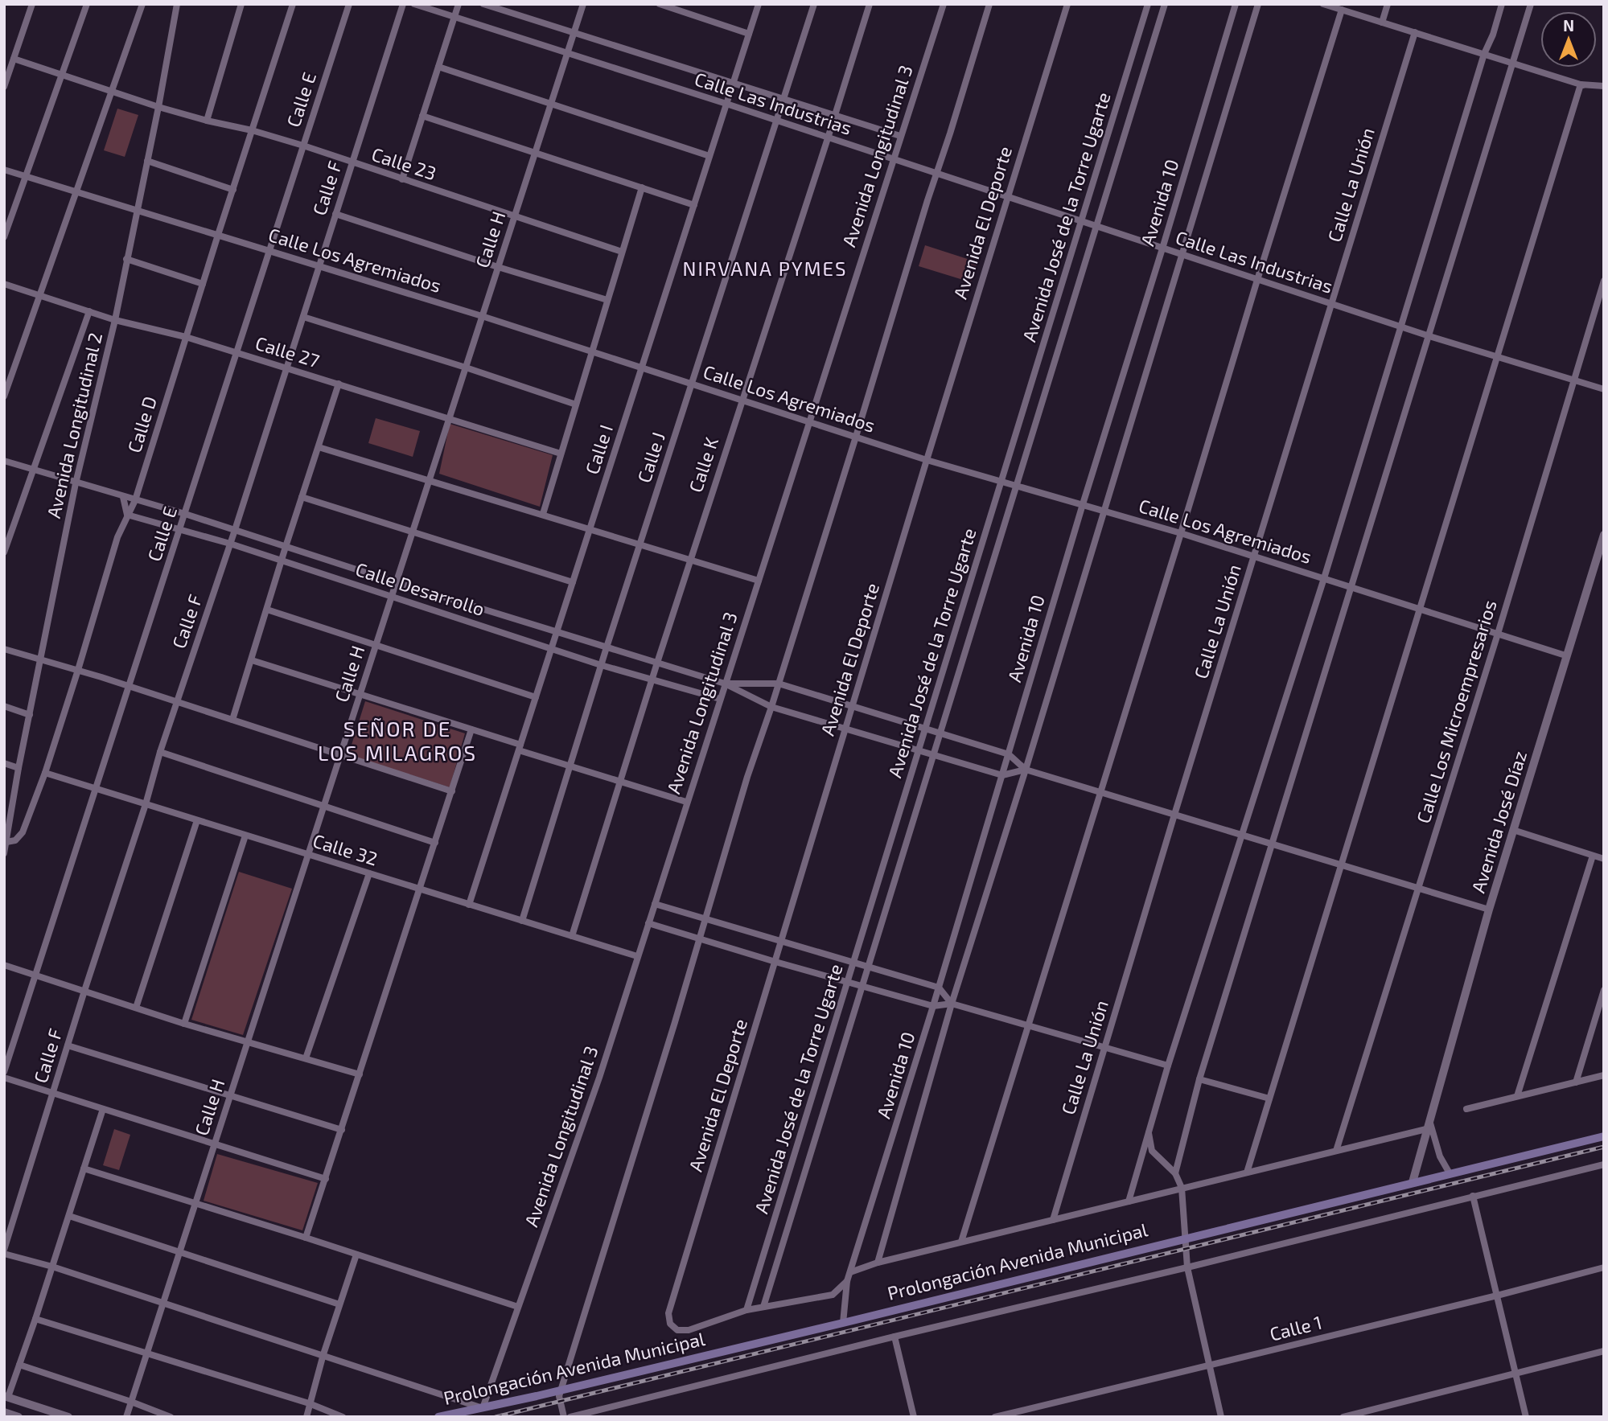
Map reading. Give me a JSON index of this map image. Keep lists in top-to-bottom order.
{
  "streets": {
    "main road": ["Prolongación Avenida Municipal"],
    "street": [
      "Calle E",
      "Calle Las Industrias",
      "Avenida Longitudinal 3",
      "Calle 23",
      "Calle La Unión",
      "Calle F",
      "Avenida 10",
      "Avenida José de la Torre Ugarte",
      "Avenida El Deporte",
      "Calle H",
      "Calle Los Agremiados",
      "Calle 27",
      "Calle D",
      "Avenida Longitudinal 2",
      "Calle I",
      "Calle J",
      "Calle K",
      "Calle Desarrollo",
      "Calle Los Microempresarios",
      "Avenida José Díaz",
      "Calle 32",
      "Calle 1"
    ]
  },
  "crossings": [
    ["Calle E", "Calle 23"],
    ["Calle E", "Calle Los Agremiados"],
    ["Calle E", "Calle 27"],
    ["Calle E", "Calle Desarrollo"],
    ["Calle E", "Calle 32"],
    ["Calle Las Industrias", "Avenida Longitudinal 3"],
    ["Calle Las Industrias", "Calle La Unión"],
    ["Calle Las Industrias", "Avenida 10"],
    ["Calle Las Industrias", "Avenida José de la Torre Ugarte"],
    ["Calle Las Industrias", "Avenida El Deporte"],
    ["Calle Las Industrias", "Calle H"],
    ["Calle Las Industrias", "Calle I"],
    ["Calle Las Industrias", "Calle J"],
    ["Calle Las Industrias", "Calle K"],
    ["Calle Las Industrias", "Calle Los Microempresarios"],
    ["Avenida Longitudinal 3", "Calle Los Agremiados"],
    ["Avenida Longitudinal 3", "Calle Desarrollo"],
    ["Avenida Longitudinal 3", "Calle 32"],
    ["Avenida Longitudinal 3", "Prolongación Avenida Municipal"],
    ["Calle 23", "Calle F"],
    ["Calle 23", "Calle H"],
    ["Calle 23", "Calle D"],
    ["Calle 23", "Avenida Longitudinal 2"],
    ["Calle La Unión", "Calle Los Agremiados"],
    ["Calle La Unión", "Calle Desarrollo"],
    ["Calle F", "Calle Los Agremiados"],
    ["Calle F", "Calle 27"],
    ["Calle F", "Calle Desarrollo"],
    ["Calle F", "Calle 32"],
    ["Avenida 10", "Calle Los Agremiados"],
    ["Avenida 10", "Calle Desarrollo"],
    ["Avenida José de la Torre Ugarte", "Avenida El Deporte"],
    ["Avenida José de la Torre Ugarte", "Calle Los Agremiados"],
    ["Avenida José de la Torre Ugarte", "Calle Desarrollo"],
    ["Avenida El Deporte", "Calle Los Agremiados"],
    ["Avenida El Deporte", "Calle Desarrollo"],
    ["Calle H", "Calle Los Agremiados"],
    ["Calle H", "Calle 27"],
    ["Calle H", "Calle Desarrollo"],
    ["Calle H", "Calle 32"],
    ["Calle Los Agremiados", "Calle D"],
    ["Calle Los Agremiados", "Avenida Longitudinal 2"],
    ["Calle Los Agremiados", "Calle I"],
    ["Calle Los Agremiados", "Calle J"],
    ["Calle Los Agremiados", "Calle K"],
    ["Calle Los Agremiados", "Calle Los Microempresarios"],
    ["Calle Los Agremiados", "Avenida José Díaz"],
    ["Calle 27", "Calle D"],
    ["Calle 27", "Avenida Longitudinal 2"],
    ["Calle D", "Avenida Longitudinal 2"],
    ["Calle D", "Calle Desarrollo"],
    ["Calle D", "Calle 32"],
    ["Avenida Longitudinal 2", "Calle Desarrollo"],
    ["Calle I", "Calle Desarrollo"],
    ["Calle I", "Calle 32"],
    ["Calle J", "Calle Desarrollo"],
    ["Calle J", "Calle 32"],
    ["Calle K", "Calle Desarrollo"],
    ["Calle K", "Calle 32"],
    ["Calle Desarrollo", "Calle Los Microempresarios"],
    ["Calle Desarrollo", "Avenida José Díaz"],
    ["Avenida José Díaz", "Prolongación Avenida Municipal"]
  ],
  "districts": ["NIRVANA PYMES", "SEÑOR DE LOS MILAGROS"],
  "north": "top"
}
